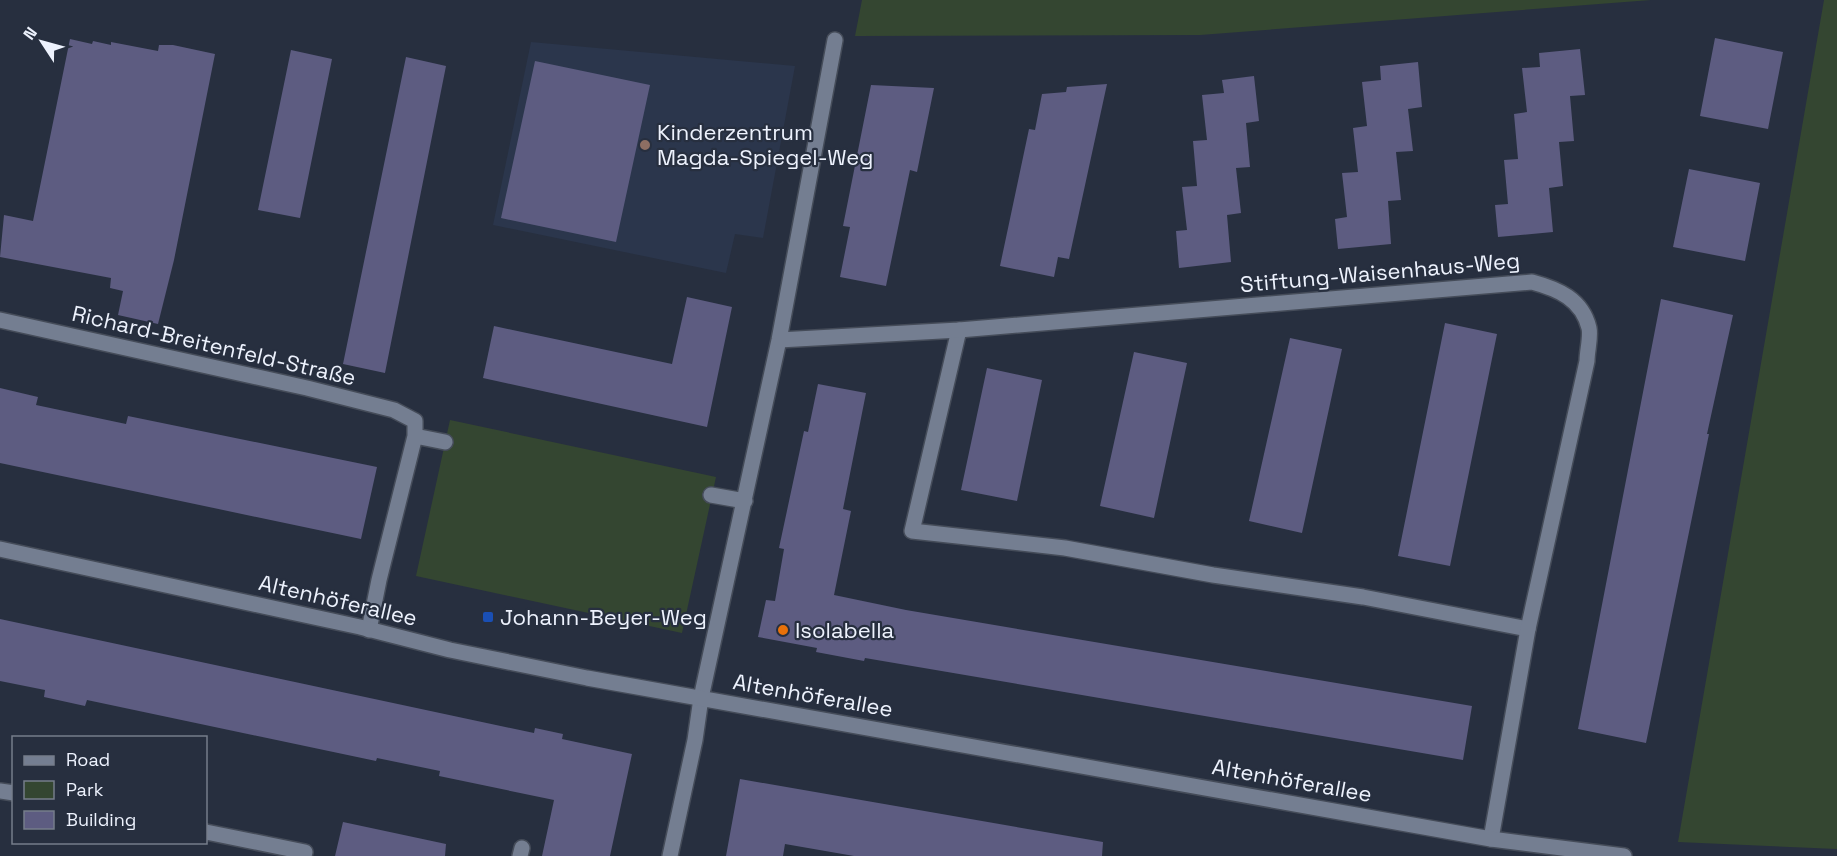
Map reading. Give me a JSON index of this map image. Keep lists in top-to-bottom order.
{
  "streets": {
    "street": ["Stiftung-Waisenhaus-Weg", "Richard-Breitenfeld-Straße", "Altenhöferallee"]
  },
  "crossings": [
    ["Stiftung-Waisenhaus-Weg", "Altenhöferallee"]
  ],
  "places": {
    "other": ["Kinderzentrum Magda-Spiegel-Weg", "Isolabella"],
    "transit": ["Johann-Beyer-Weg"]
  },
  "legend": ["Road", "Park", "Building"],
  "north": "top left"
}
